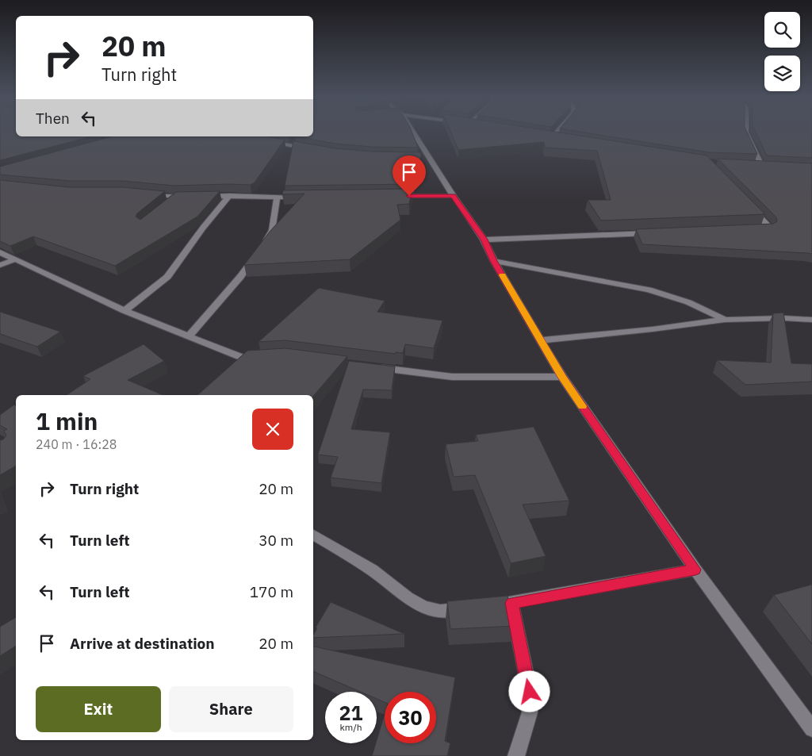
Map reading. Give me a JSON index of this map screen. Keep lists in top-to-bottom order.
{
  "page": {
    "turn": ["20 m", "Turn right"],
    "then": "Then",
    "heading": ["1 min", "240 m · 16:28"],
    "list": [
      {
        "name": "Turn right",
        "value": "20 m"
      },
      {
        "name": "Turn left",
        "value": "30 m"
      },
      {
        "name": "Turn left",
        "value": "170 m"
      },
      {
        "name": "Arrive at destination",
        "value": "20 m"
      }
    ],
    "buttons": ["Exit", "Share"],
    "speed": "21 km/h",
    "limit": "30"
  }
}
